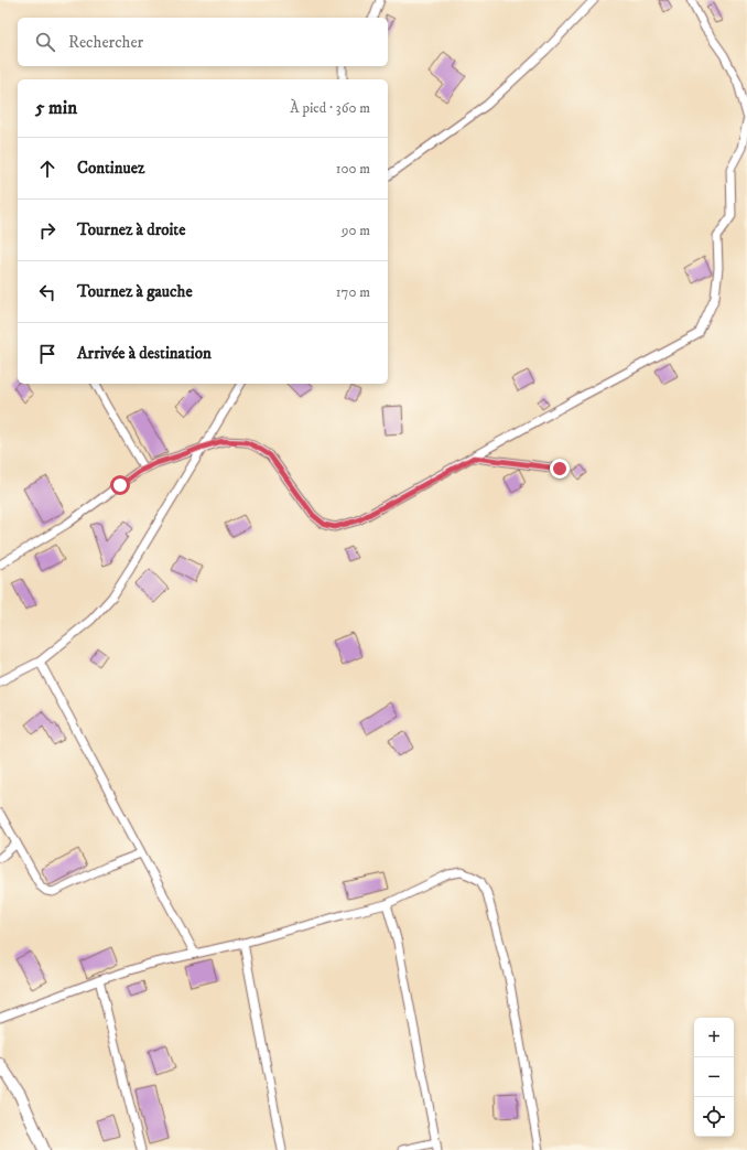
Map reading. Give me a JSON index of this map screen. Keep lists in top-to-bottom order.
{
  "page": {
    "search": "Rechercher",
    "heading": ["5 min", "À pied · 360 m"],
    "list": [
      ["Continuez", "100 m"],
      ["Tournez à droite", "90 m"],
      ["Tournez à gauche", "170 m"],
      "Arrivée à destination"
    ],
    "map_buttons": ["+", "−"]
  }
}
